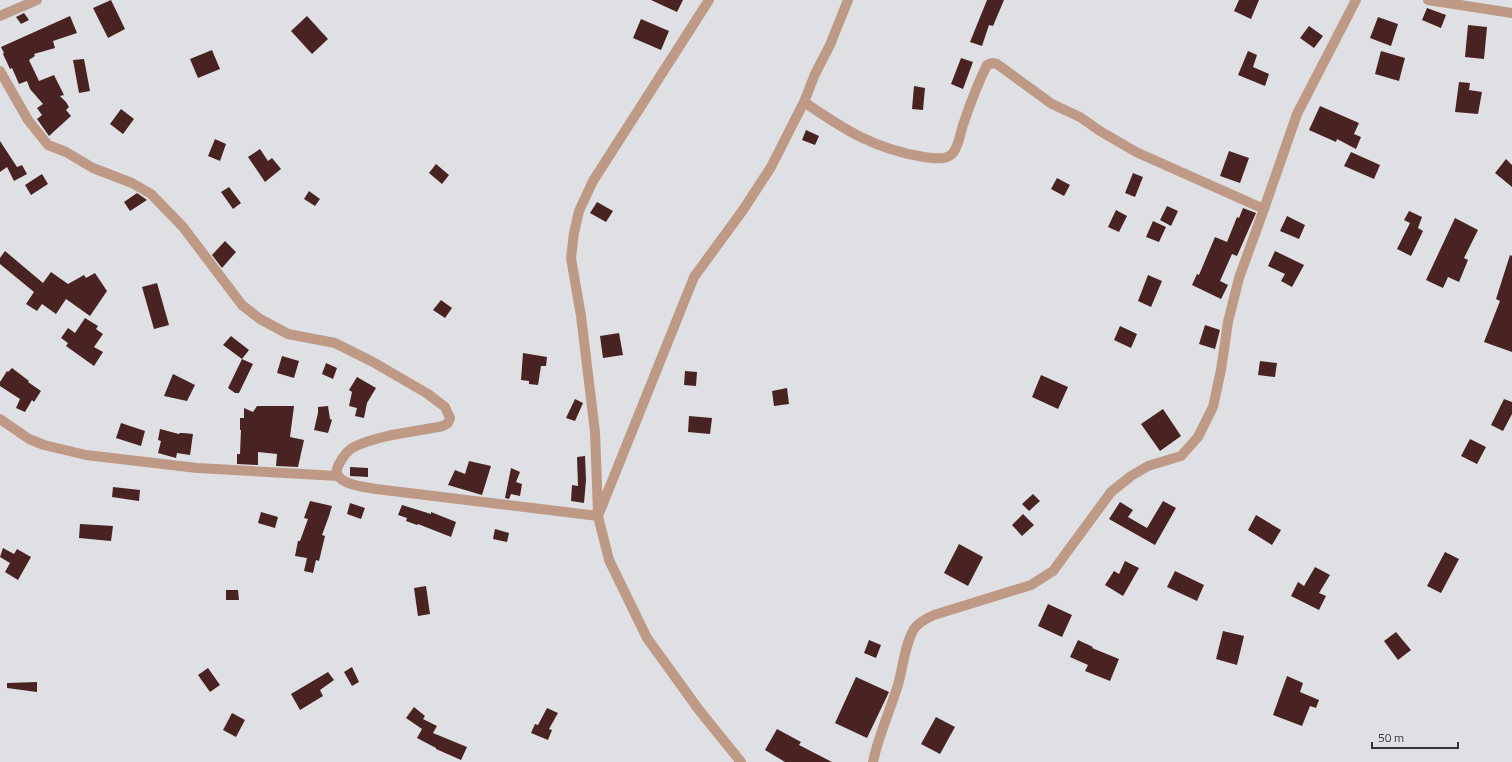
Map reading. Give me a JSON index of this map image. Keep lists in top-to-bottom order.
{
  "scale_bar": "50 m"
}
